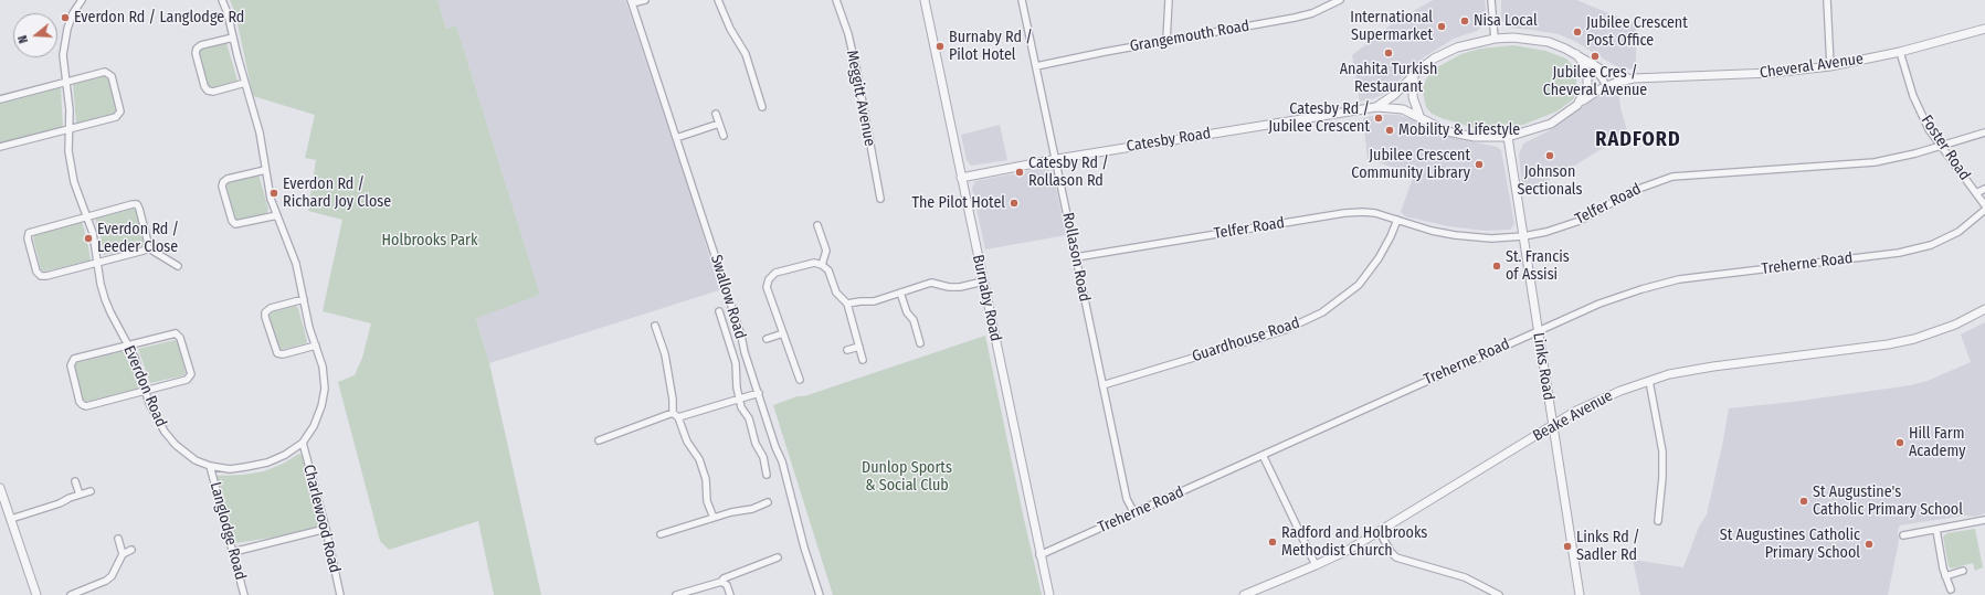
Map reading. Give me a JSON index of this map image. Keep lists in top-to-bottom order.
{
  "streets": {
    "street": [
      "Grangemouth Road",
      "Cheveral Avenue",
      "Meggitt Avenue",
      "Catesby Road",
      "Foster Road",
      "Telfer Road",
      "Rollason Road",
      "Treherne Road",
      "Swallow Road",
      "Burnaby Road",
      "Guardhouse Road",
      "Links Road",
      "Everdon Road",
      "Beake Avenue",
      "Charlewood Road",
      "Langlodge Road"
    ]
  },
  "crossings": [
    ["Grangemouth Road", "Rollason Road"],
    ["Cheveral Avenue", "Catesby Road"],
    ["Cheveral Avenue", "Foster Road"],
    ["Cheveral Avenue", "Links Road"],
    ["Catesby Road", "Rollason Road"],
    ["Catesby Road", "Burnaby Road"],
    ["Catesby Road", "Links Road"],
    ["Foster Road", "Telfer Road"],
    ["Telfer Road", "Rollason Road"],
    ["Telfer Road", "Guardhouse Road"],
    ["Telfer Road", "Links Road"],
    ["Rollason Road", "Treherne Road"],
    ["Rollason Road", "Guardhouse Road"],
    ["Treherne Road", "Burnaby Road"],
    ["Treherne Road", "Links Road"],
    ["Links Road", "Beake Avenue"],
    ["Everdon Road", "Charlewood Road"],
    ["Everdon Road", "Langlodge Road"]
  ],
  "districts": ["RADFORD"],
  "parks": ["Holbrooks Park", "Dunlop Sports & Social Club"],
  "places": [
    "Everdon Rd / Langlodge Rd",
    "Nisa Local",
    "International Supermarket",
    "Jubilee Crescent Post Office",
    "Burnaby Rd / Pilot Hotel",
    "Anahita Turkish Restaurant",
    "Jubilee Cres / Cheveral Avenue",
    "Catesby Rd / Jubilee Crescent",
    "Mobility & Lifestyle",
    "Johnson Sectionals",
    "Jubilee Crescent Community Library",
    "Catesby Rd / Rollason Rd",
    "Everdon Rd / Richard Joy Close",
    "The Pilot Hotel",
    "Everdon Rd / Leeder Close",
    "St. Francis of Assisi",
    "Hill Farm Academy",
    "St Augustine's Catholic Primary School",
    "Radford and Holbrooks Methodist Church",
    "St Augustines Catholic Primary School",
    "Links Rd / Sadler Rd"
  ],
  "north": "left"
}
